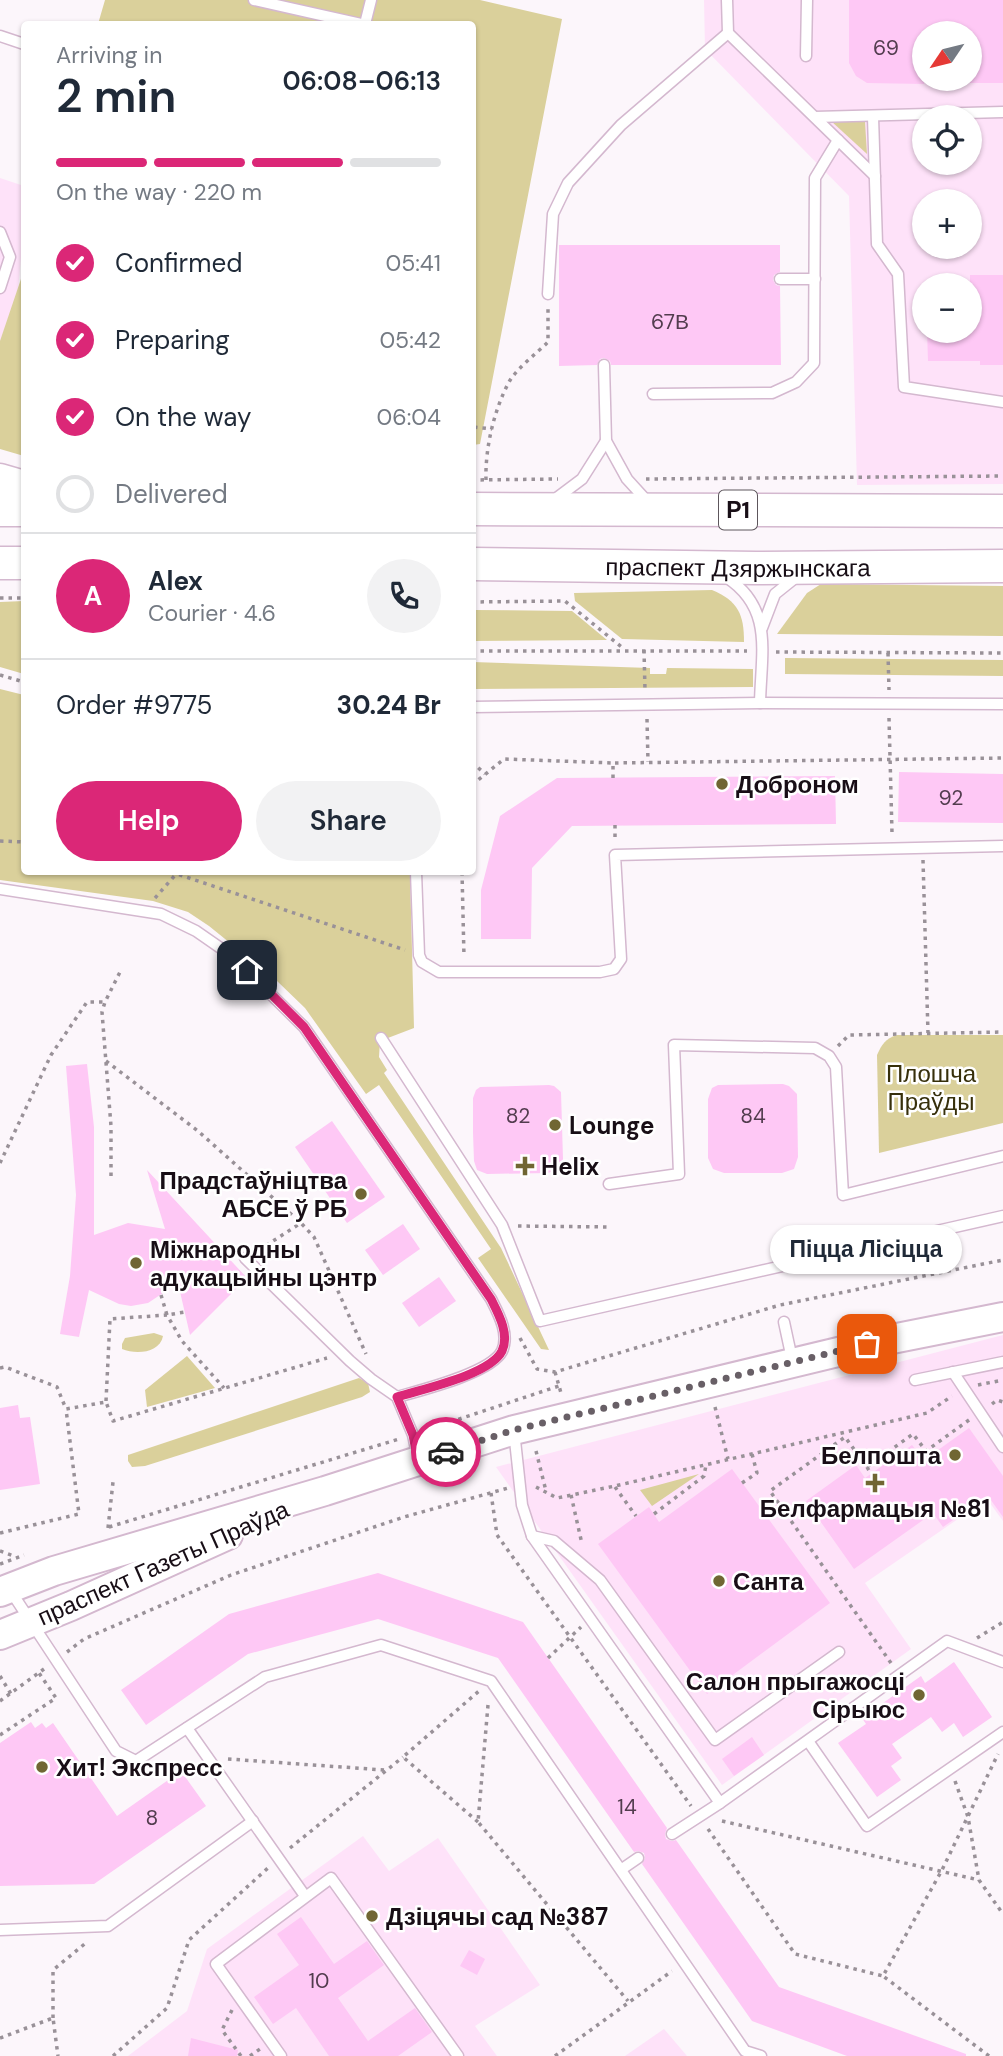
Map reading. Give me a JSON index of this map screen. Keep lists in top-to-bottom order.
{
  "streets": {
    "main road": ["Р1", "праспект Дзяржынскага"],
    "street": ["праспект Газеты Праўда"]
  },
  "parks": ["Плошча Праўды"],
  "places": {
    "other": [
      "Доброном",
      "Lounge",
      "Прадстаўніцтва АБСЕ ў РБ",
      "Міжнародны адукацыйны цэнтр",
      "Піцца Лісіцца",
      "Белпошта",
      "Санта",
      "Салон прыгажосці Сірыюс",
      "Хит! Экспресс",
      "Дзіцячы сад №387"
    ],
    "health": ["Helix", "Белфармацыя №81"]
  },
  "house_numbers": [
    "69",
    "67В",
    "92",
    "82",
    "84",
    "14",
    "8",
    "10"
  ],
  "north": "bottom left",
  "page": {
    "map_buttons": ["+", "−"],
    "heading": ["2 min", "Arriving in", "06:08–06:13"],
    "panel": [
      "Alex",
      "Courier · 4.6",
      "Order #9775",
      "30.24 Br"
    ],
    "bar": "On the way · 220 m",
    "list": [
      ["Confirmed", "05:41"],
      ["Preparing", "05:42"],
      ["On the way", "06:04"],
      "Delivered"
    ],
    "round": "A",
    "buttons": ["Help", "Share"],
    "bubble": "Піцца Лісіцца"
  }
}
